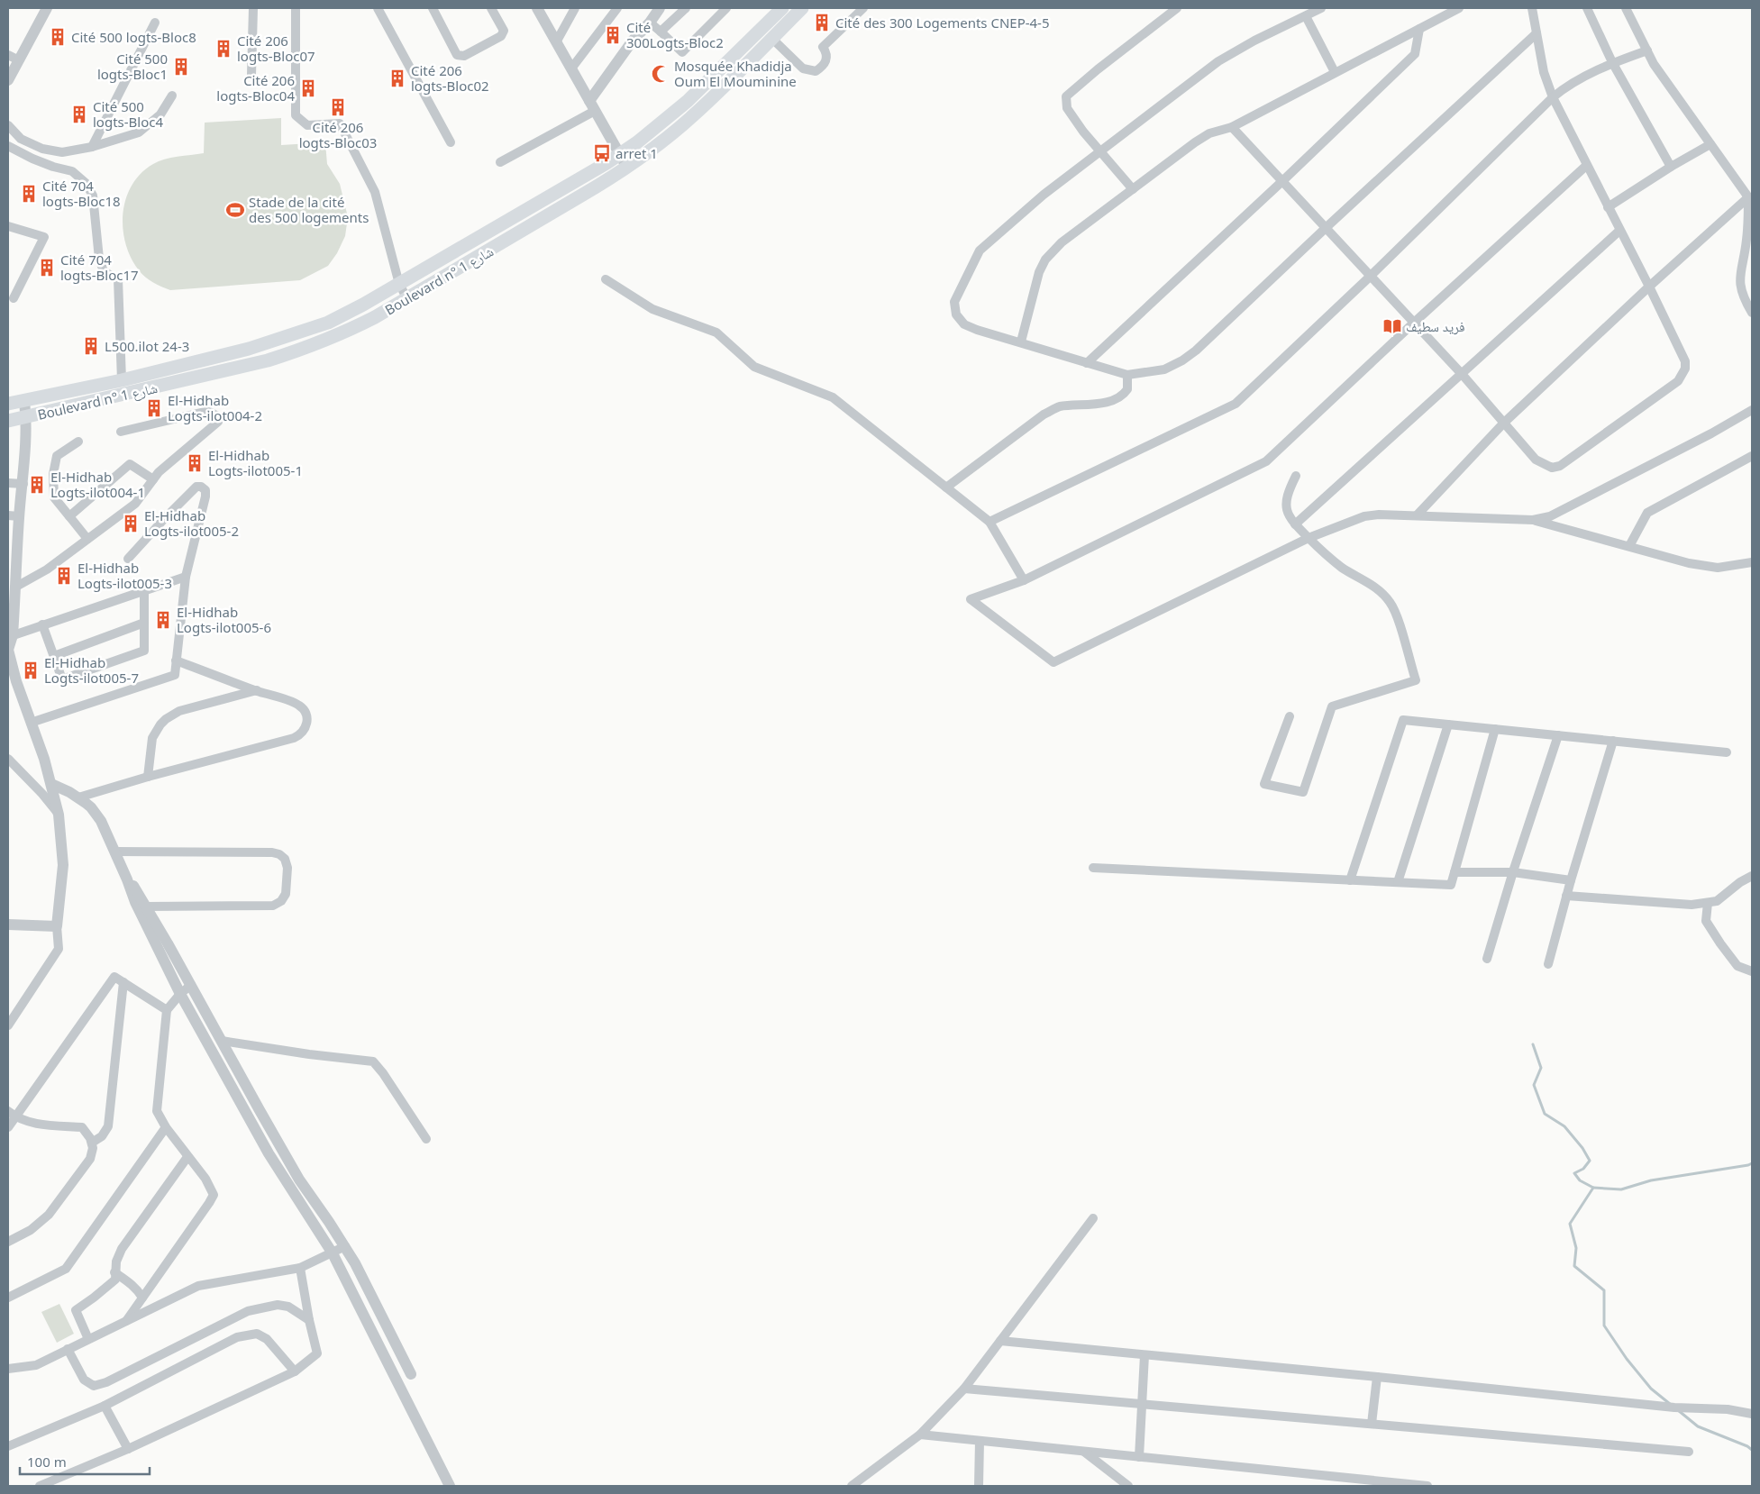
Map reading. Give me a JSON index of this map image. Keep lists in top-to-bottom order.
{
  "streets": {
    "main road": ["Boulevard n° شارع 1"]
  },
  "places": {
    "building": [
      "Cité des 300 Logements CNEP-4-5",
      "Cité 300Logts-Bloc2",
      "Cité 500 logts-Bloc8",
      "Cité 206 logts-Bloc07",
      "Cité 500 logts-Bloc1",
      "Cité 206 logts-Bloc02",
      "Cité 206 logts-Bloc04",
      "Cité 206 logts-Bloc03",
      "Cité 500 logts-Bloc4",
      "Cité 704 logts-Bloc18",
      "Cité 704 logts-Bloc17",
      "L500.ilot 24-3",
      "El-Hidhab Logts-ilot004-2",
      "El-Hidhab Logts-ilot005-1",
      "El-Hidhab Logts-ilot004-1",
      "El-Hidhab Logts-ilot005-2",
      "El-Hidhab Logts-ilot005-3",
      "El-Hidhab Logts-ilot005-6",
      "El-Hidhab Logts-ilot005-7"
    ],
    "mosque": ["Mosquée Khadidja Oum El Mouminine"],
    "bus stop": ["arret 1"],
    "sports": ["Stade de la cité des 500 logements"],
    "library": ["فريد سطيف"]
  },
  "scale_bar": "100 m"
}
